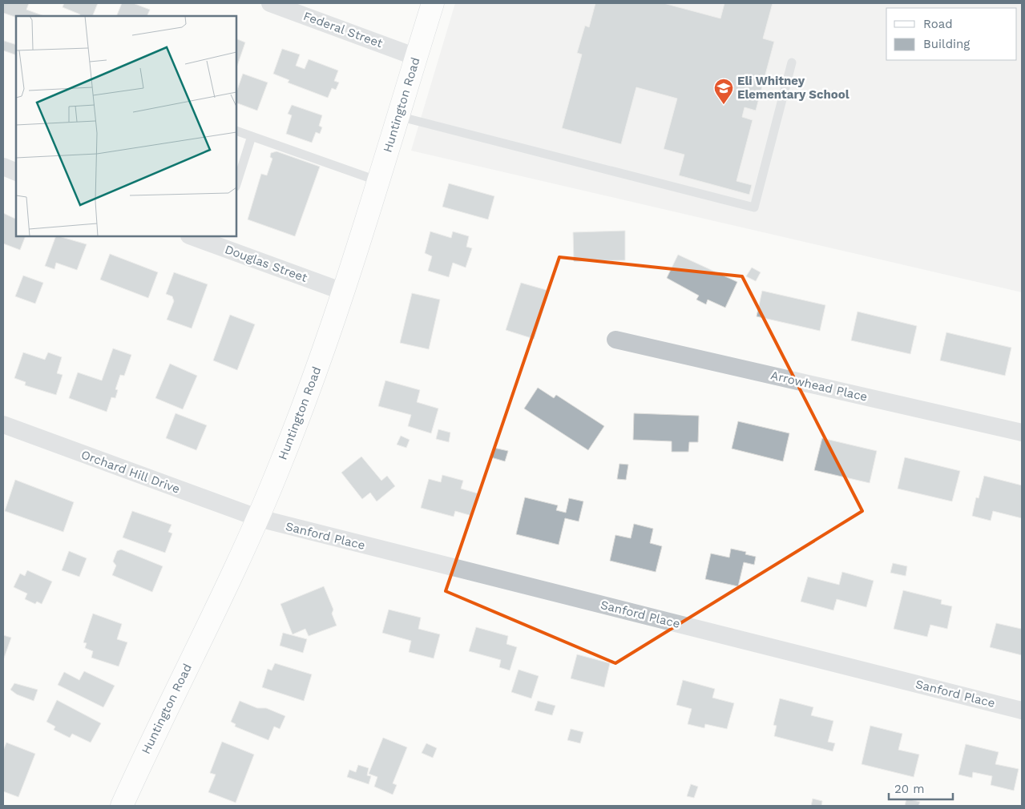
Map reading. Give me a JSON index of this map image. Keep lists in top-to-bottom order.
{
  "streets": {
    "main road": ["Huntington Road"],
    "street": [
      "Federal Street",
      "Douglas Street",
      "Arrowhead Place",
      "Orchard Hill Drive",
      "Sanford Place"
    ]
  },
  "crossings": [
    ["Federal Street", "Huntington Road"],
    ["Huntington Road", "Douglas Street"],
    ["Huntington Road", "Orchard Hill Drive"],
    ["Huntington Road", "Sanford Place"],
    ["Orchard Hill Drive", "Sanford Place"]
  ],
  "places": {
    "school or university": ["Eli Whitney Elementary School"]
  },
  "legend": ["Road", "Building"],
  "scale_bar": "20 m"
}
